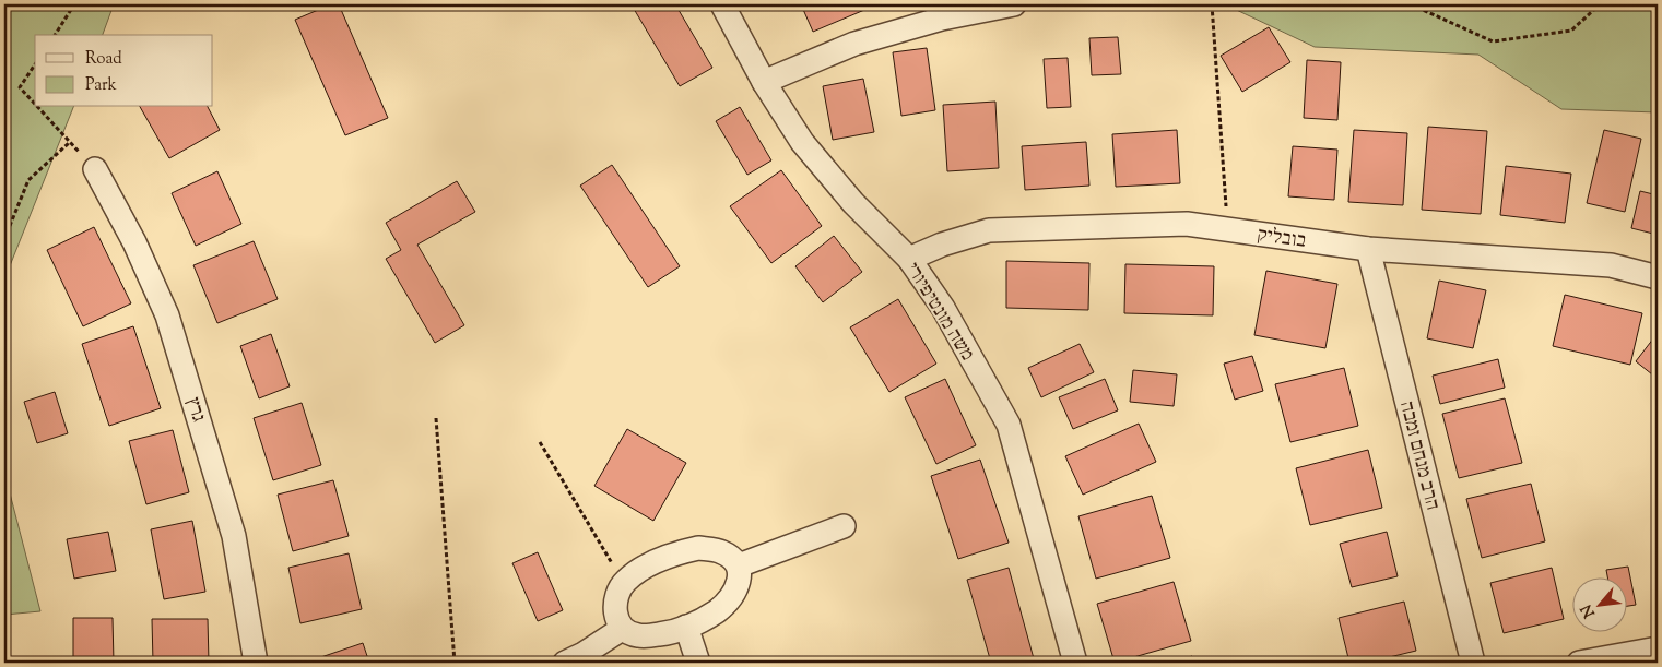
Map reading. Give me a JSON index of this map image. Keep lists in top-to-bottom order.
{
  "streets": {
    "street": [
      "בובליק",
      "משה מונטיפיורי",
      "גרץ",
      "הרב מנחם זמבה"
    ]
  },
  "crossings": [
    ["בובליק", "משה מונטיפיורי"],
    ["בובליק", "הרב מנחם זמבה"]
  ],
  "legend": ["Road", "Park"],
  "north": "bottom left"
}
